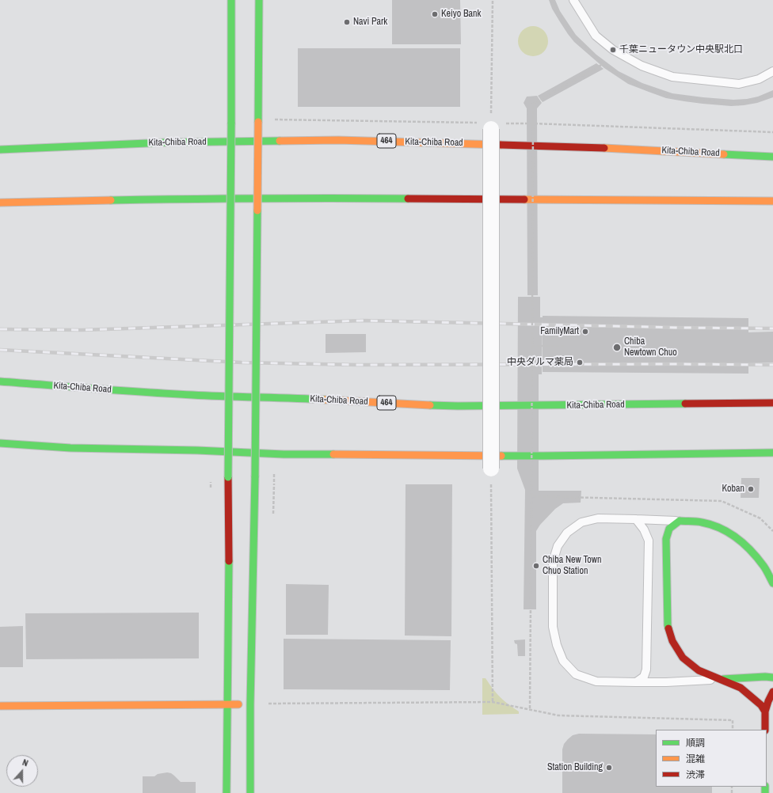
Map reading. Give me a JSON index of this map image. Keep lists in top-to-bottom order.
{
  "streets": {
    "main road": ["464", "Kita-Chiba Road"]
  },
  "places": [
    "Keiyo Bank",
    "Navi Park",
    "千葉ニュータウン中央駅北口",
    "FamilyMart",
    "Chiba Newtown Chuo",
    "中央ダルマ薬局",
    "Koban",
    "Chiba New Town Chuo Station",
    "Station Building"
  ],
  "legend": ["順調", "混雑", "渋滞"],
  "north": "top"
}
